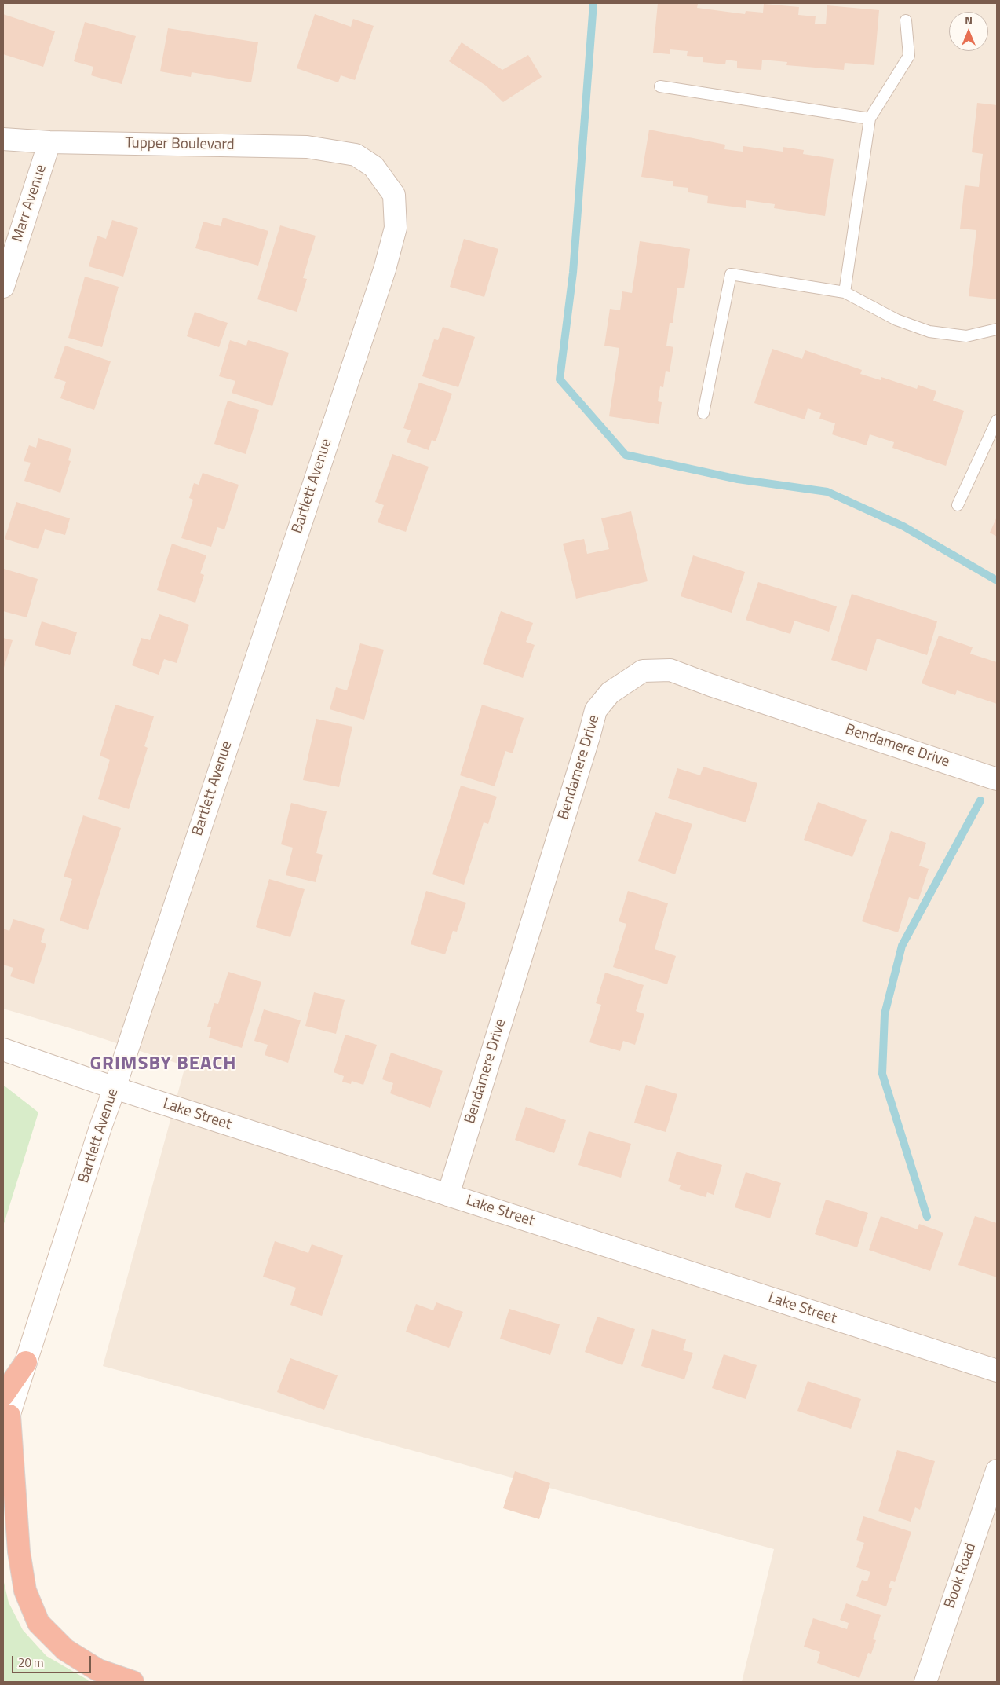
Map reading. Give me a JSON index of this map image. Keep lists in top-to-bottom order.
{
  "streets": {
    "street": [
      "Tupper Boulevard",
      "Marr Avenue",
      "Bartlett Avenue",
      "Bendamere Drive",
      "Lake Street",
      "Book Road"
    ]
  },
  "crossings": [
    ["Tupper Boulevard", "Marr Avenue"],
    ["Tupper Boulevard", "Bartlett Avenue"],
    ["Bartlett Avenue", "Lake Street"],
    ["Bendamere Drive", "Lake Street"]
  ],
  "districts": ["GRIMSBY BEACH"],
  "scale_bar": "20 m",
  "north": "top"
}
